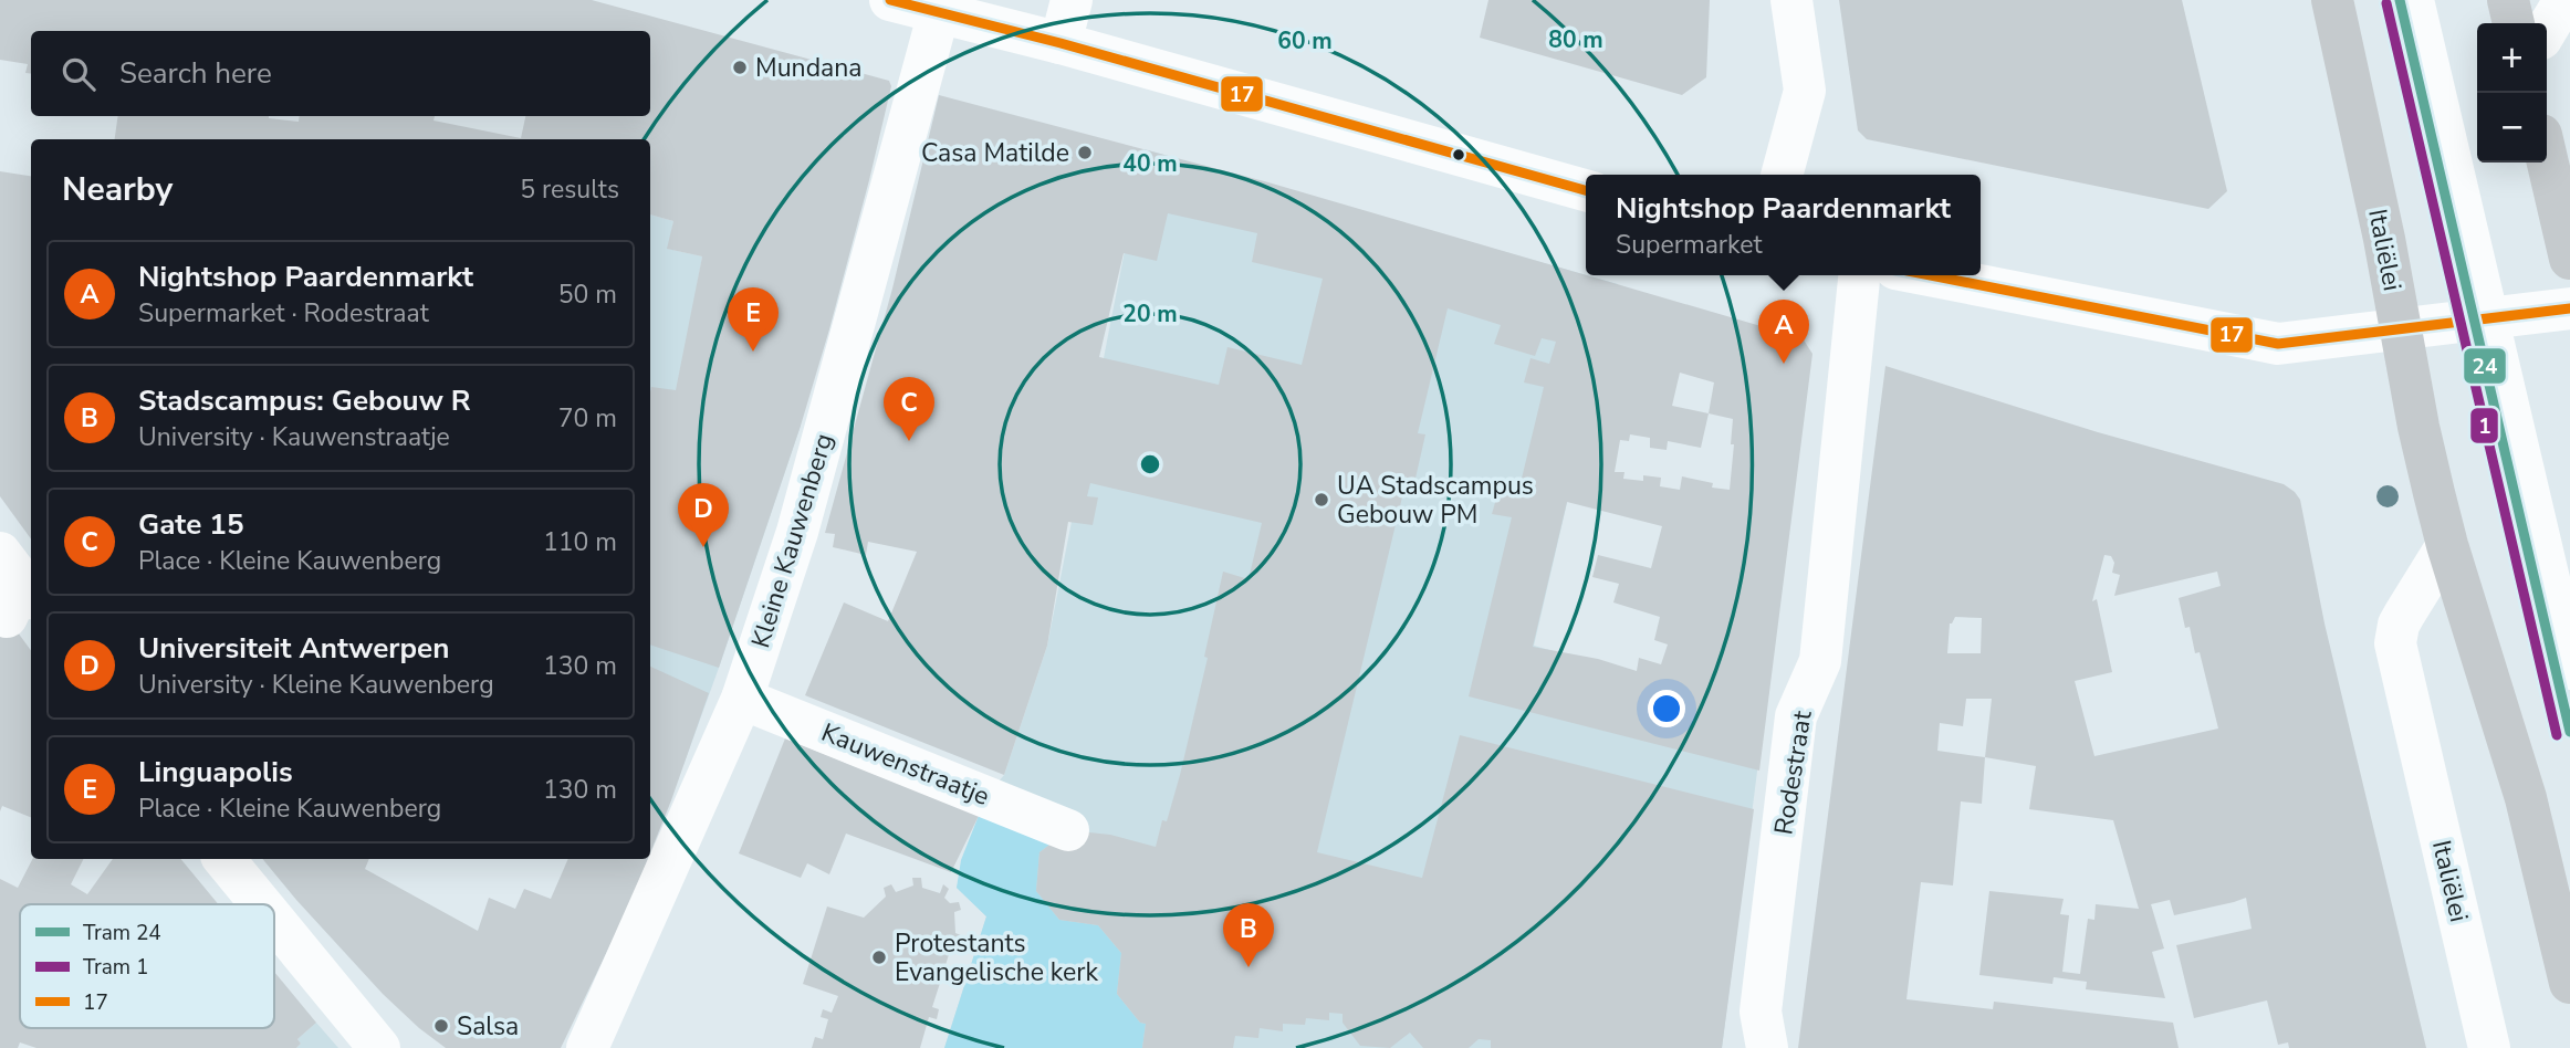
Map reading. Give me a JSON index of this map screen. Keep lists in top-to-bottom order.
{
  "streets": {
    "main road": ["Italiëlei"],
    "street": ["Kleine Kauwenberg", "Kauwenstraatje", "Rodestraat"]
  },
  "crossings": [
    ["Kleine Kauwenberg", "Kauwenstraatje"]
  ],
  "places": [
    "Mundana",
    "Casa Matilde",
    "UA Stadscampus Gebouw PM",
    "Protestants Evangelische kerk",
    "Salsa"
  ],
  "lines": ["tram line 24", "transit line 17", "tram line 1"],
  "legend": ["Tram 24", "Tram 1", "17"],
  "page": {
    "map_buttons": ["+", "−"],
    "search": "Search here",
    "heading": ["Nearby", "5 results"],
    "popup": ["Nightshop Paardenmarkt", "Supermarket"],
    "list": [
      {
        "mark": "A",
        "name": "Nightshop Paardenmarkt",
        "note": "Supermarket · Rodestraat",
        "value": "50 m"
      },
      {
        "mark": "B",
        "name": "Stadscampus: Gebouw R",
        "note": "University · Kauwenstraatje",
        "value": "70 m"
      },
      {
        "mark": "C",
        "name": "Gate 15",
        "note": "Place · Kleine Kauwenberg",
        "value": "110 m"
      },
      {
        "mark": "D",
        "name": "Universiteit Antwerpen",
        "note": "University · Kleine Kauwenberg",
        "value": "130 m"
      },
      {
        "mark": "E",
        "name": "Linguapolis",
        "note": "Place · Kleine Kauwenberg",
        "value": "130 m"
      }
    ],
    "pins": [
      "E",
      "A",
      "C",
      "D",
      "B"
    ]
  },
  "rings": [
    "80 m",
    "60 m",
    "40 m",
    "20 m"
  ]
}
